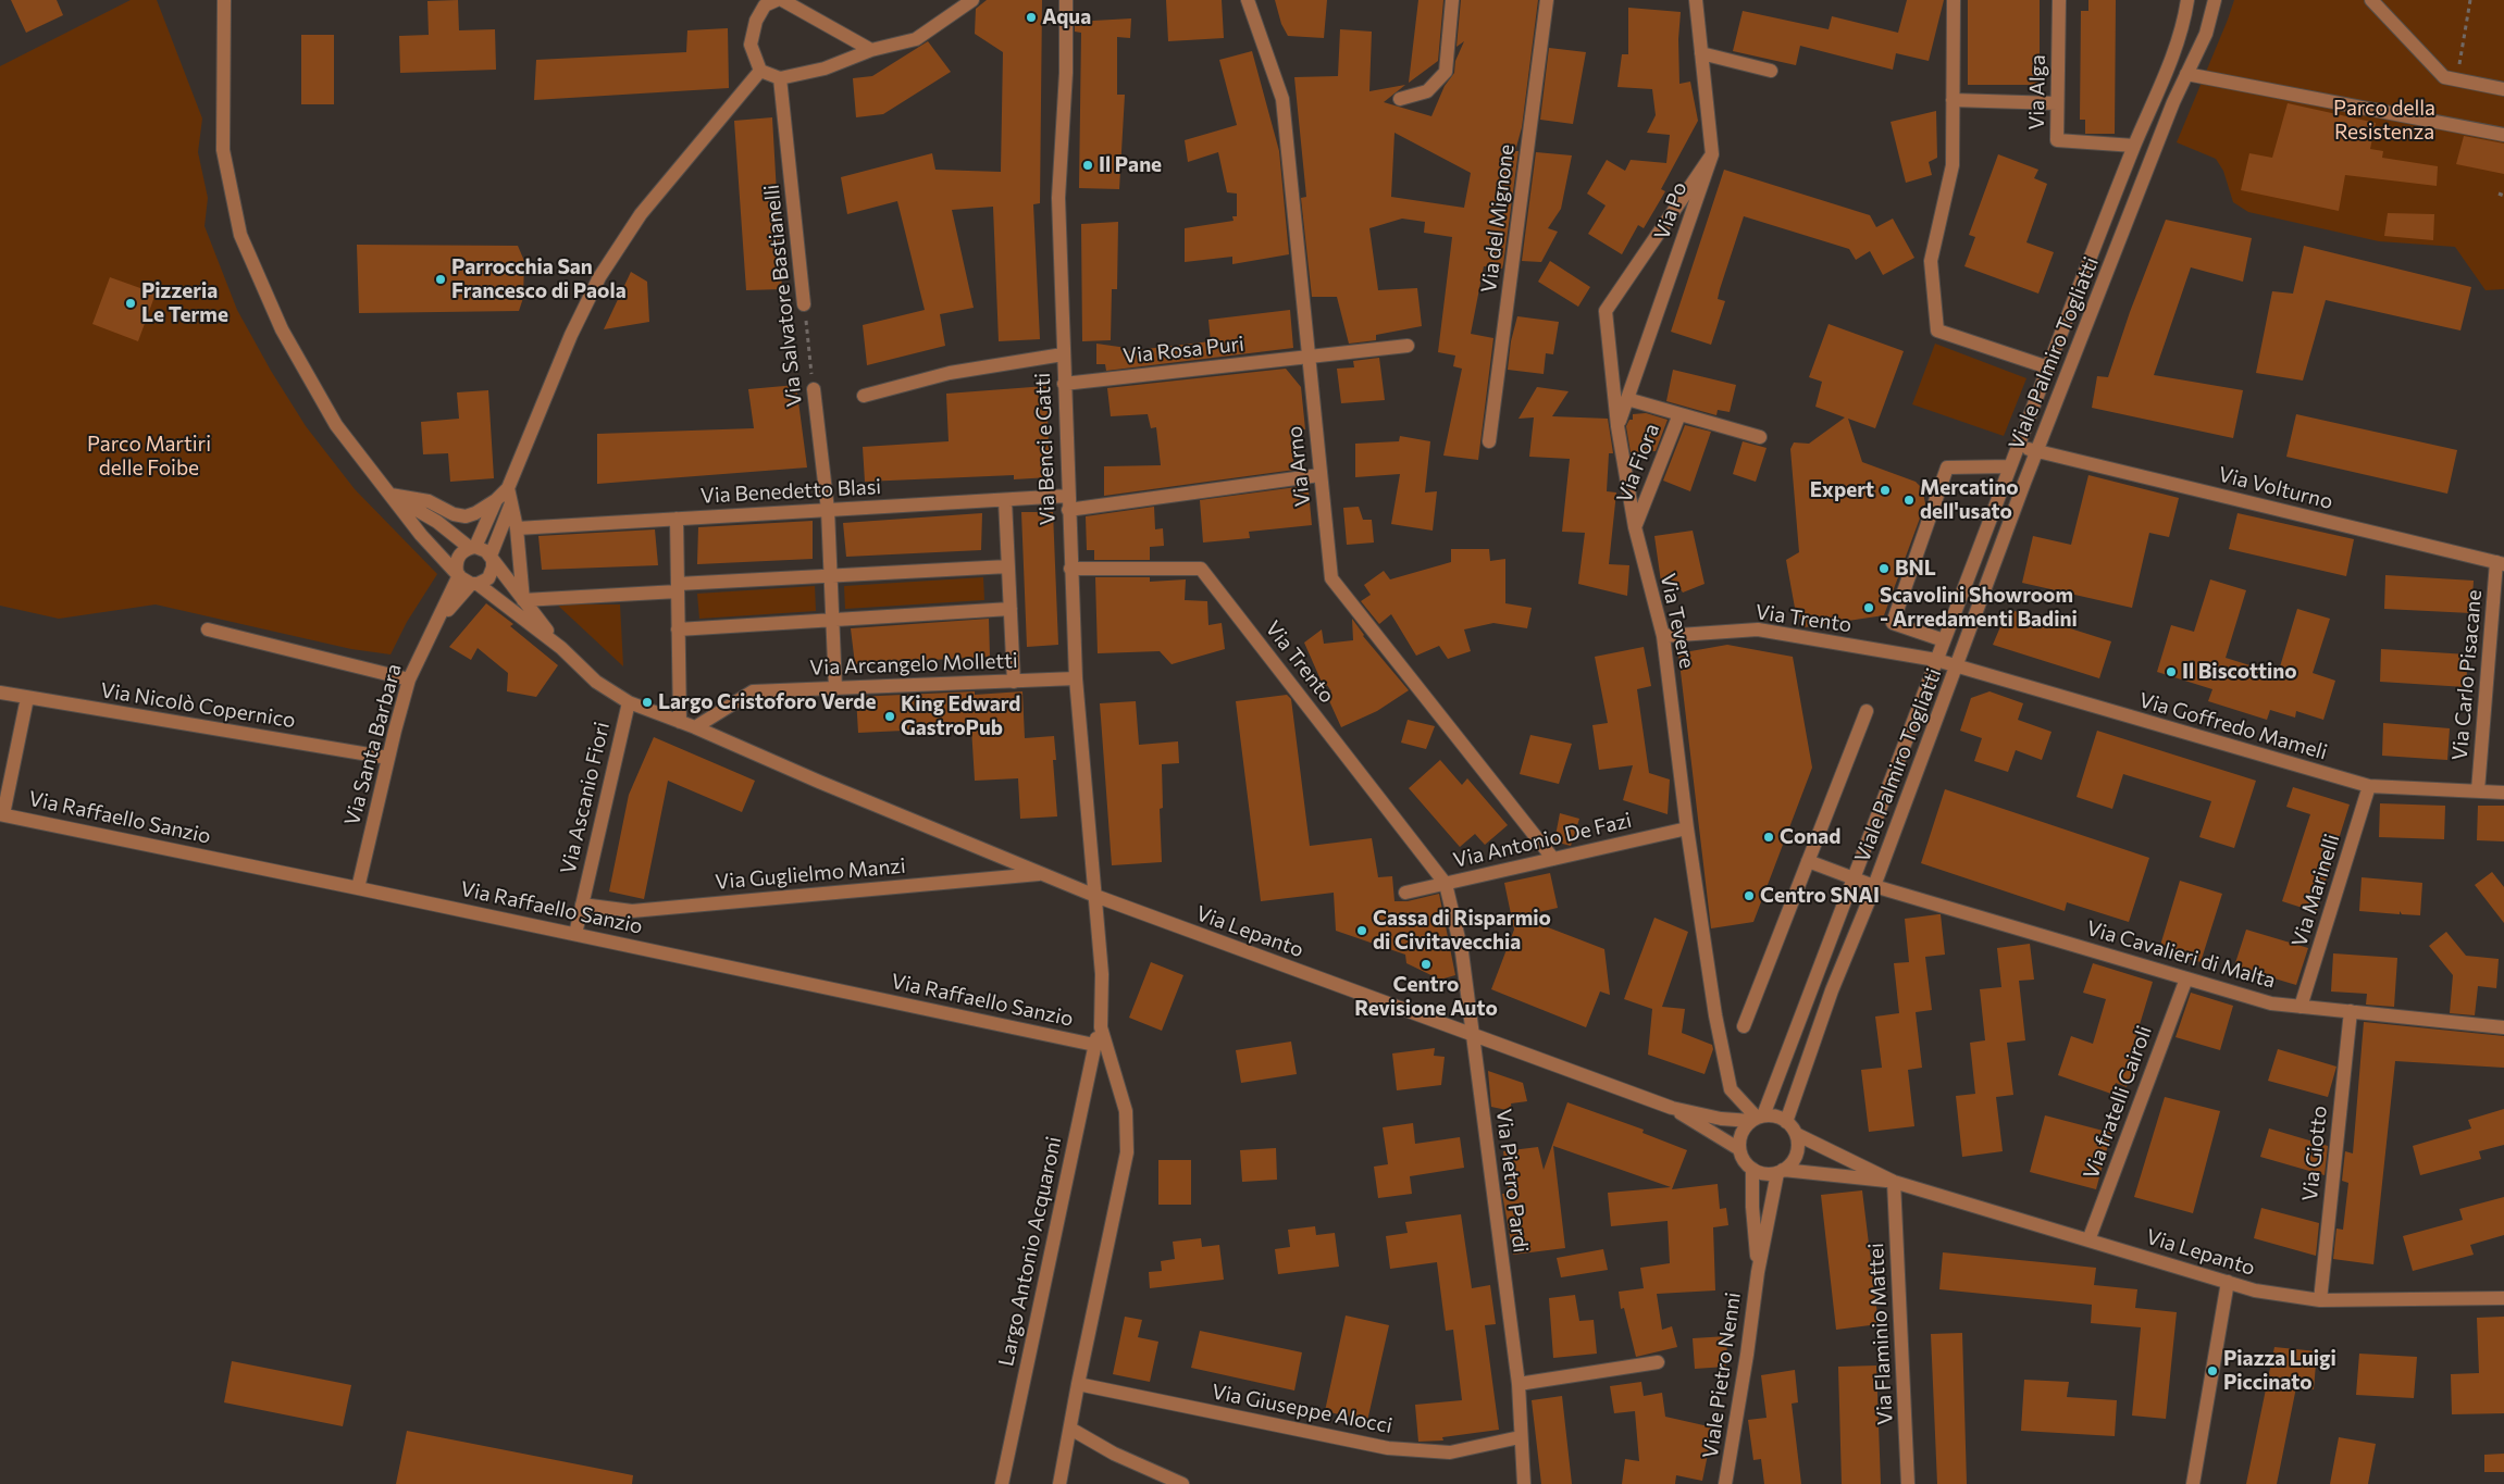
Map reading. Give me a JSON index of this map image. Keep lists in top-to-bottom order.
{
  "streets": {
    "street": [
      "Via Alga",
      "Via Po",
      "Via del Mignone",
      "Via Salvatore Bastianelli",
      "Via Rosa Puri",
      "Viale Palmiro Togliatti",
      "Via Benci e Gatti",
      "Via Fiora",
      "Via Arno",
      "Via Volturno",
      "Via Benedetto Blasi",
      "Via Trento",
      "Via Tevere",
      "Via Arcangelo Molletti",
      "Via Carlo Pisacane",
      "Via Nicolò Copernico",
      "Via Goffredo Mameli",
      "Via Santa Barbara",
      "Via Ascanio Fiori",
      "Via Raffaello Sanzio",
      "Via Antonio De Fazi",
      "Via Guglielmo Manzi",
      "Via Marinelli",
      "Via Lepanto",
      "Via Cavalieri di Malta",
      "Via fratelli Cairoli",
      "Via Giotto",
      "Via Pietro Pardi",
      "Largo Antonio Acquaroni",
      "Via Flaminio Mattei",
      "Viale Pietro Nenni",
      "Via Giuseppe Alocci"
    ]
  },
  "crossings": [
    ["Via Alga", "Viale Palmiro Togliatti"],
    ["Via Po", "Via Tevere"],
    ["Via Salvatore Bastianelli", "Via Benedetto Blasi"],
    ["Via Salvatore Bastianelli", "Via Arcangelo Molletti"],
    ["Via Rosa Puri", "Via Benci e Gatti"],
    ["Via Rosa Puri", "Via Arno"],
    ["Viale Palmiro Togliatti", "Via Volturno"],
    ["Viale Palmiro Togliatti", "Via Trento"],
    ["Viale Palmiro Togliatti", "Via Tevere"],
    ["Viale Palmiro Togliatti", "Via Goffredo Mameli"],
    ["Viale Palmiro Togliatti", "Via Lepanto"],
    ["Viale Palmiro Togliatti", "Via Cavalieri di Malta"],
    ["Viale Palmiro Togliatti", "Viale Pietro Nenni"],
    ["Via Benci e Gatti", "Via Benedetto Blasi"],
    ["Via Benci e Gatti", "Via Trento"],
    ["Via Benci e Gatti", "Via Arcangelo Molletti"],
    ["Via Benci e Gatti", "Via Lepanto"],
    ["Via Benci e Gatti", "Largo Antonio Acquaroni"],
    ["Via Fiora", "Via Tevere"],
    ["Via Arno", "Via Benedetto Blasi"],
    ["Via Arno", "Via Antonio De Fazi"],
    ["Via Volturno", "Via Carlo Pisacane"],
    ["Via Trento", "Via Tevere"],
    ["Via Trento", "Via Goffredo Mameli"],
    ["Via Trento", "Via Antonio De Fazi"],
    ["Via Trento", "Via Pietro Pardi"],
    ["Via Tevere", "Via Antonio De Fazi"],
    ["Via Tevere", "Via Lepanto"],
    ["Via Tevere", "Viale Pietro Nenni"],
    ["Via Arcangelo Molletti", "Via Lepanto"],
    ["Via Carlo Pisacane", "Via Goffredo Mameli"],
    ["Via Nicolò Copernico", "Via Santa Barbara"],
    ["Via Goffredo Mameli", "Via Marinelli"],
    ["Via Santa Barbara", "Via Raffaello Sanzio"],
    ["Via Ascanio Fiori", "Via Raffaello Sanzio"],
    ["Via Ascanio Fiori", "Via Guglielmo Manzi"],
    ["Via Raffaello Sanzio", "Largo Antonio Acquaroni"],
    ["Via Antonio De Fazi", "Via Pietro Pardi"],
    ["Via Guglielmo Manzi", "Via Lepanto"],
    ["Via Marinelli", "Via Cavalieri di Malta"],
    ["Via Lepanto", "Via fratelli Cairoli"],
    ["Via Lepanto", "Via Giotto"],
    ["Via Lepanto", "Via Pietro Pardi"],
    ["Via Lepanto", "Largo Antonio Acquaroni"],
    ["Via Lepanto", "Via Flaminio Mattei"],
    ["Via Lepanto", "Viale Pietro Nenni"],
    ["Via Cavalieri di Malta", "Via fratelli Cairoli"],
    ["Via Cavalieri di Malta", "Via Giotto"],
    ["Via Pietro Pardi", "Via Giuseppe Alocci"],
    ["Largo Antonio Acquaroni", "Via Giuseppe Alocci"]
  ],
  "parks": ["Parco della Resistenza", "Parco Martiri delle Foibe"],
  "places": [
    "Aqua",
    "Il Pane",
    "Parrocchia San Francesco di Paola",
    "Pizzeria Le Terme",
    "Expert",
    "Mercatino dell'usato",
    "BNL",
    "Scavolini Showroom - Arredamenti Badini",
    "Il Biscottino",
    "Largo Cristoforo Verde",
    "King Edward GastroPub",
    "Conad",
    "Centro SNAI",
    "Cassa di Risparmio di Civitavecchia",
    "Centro Revisione Auto",
    "Piazza Luigi Piccinato"
  ]
}
